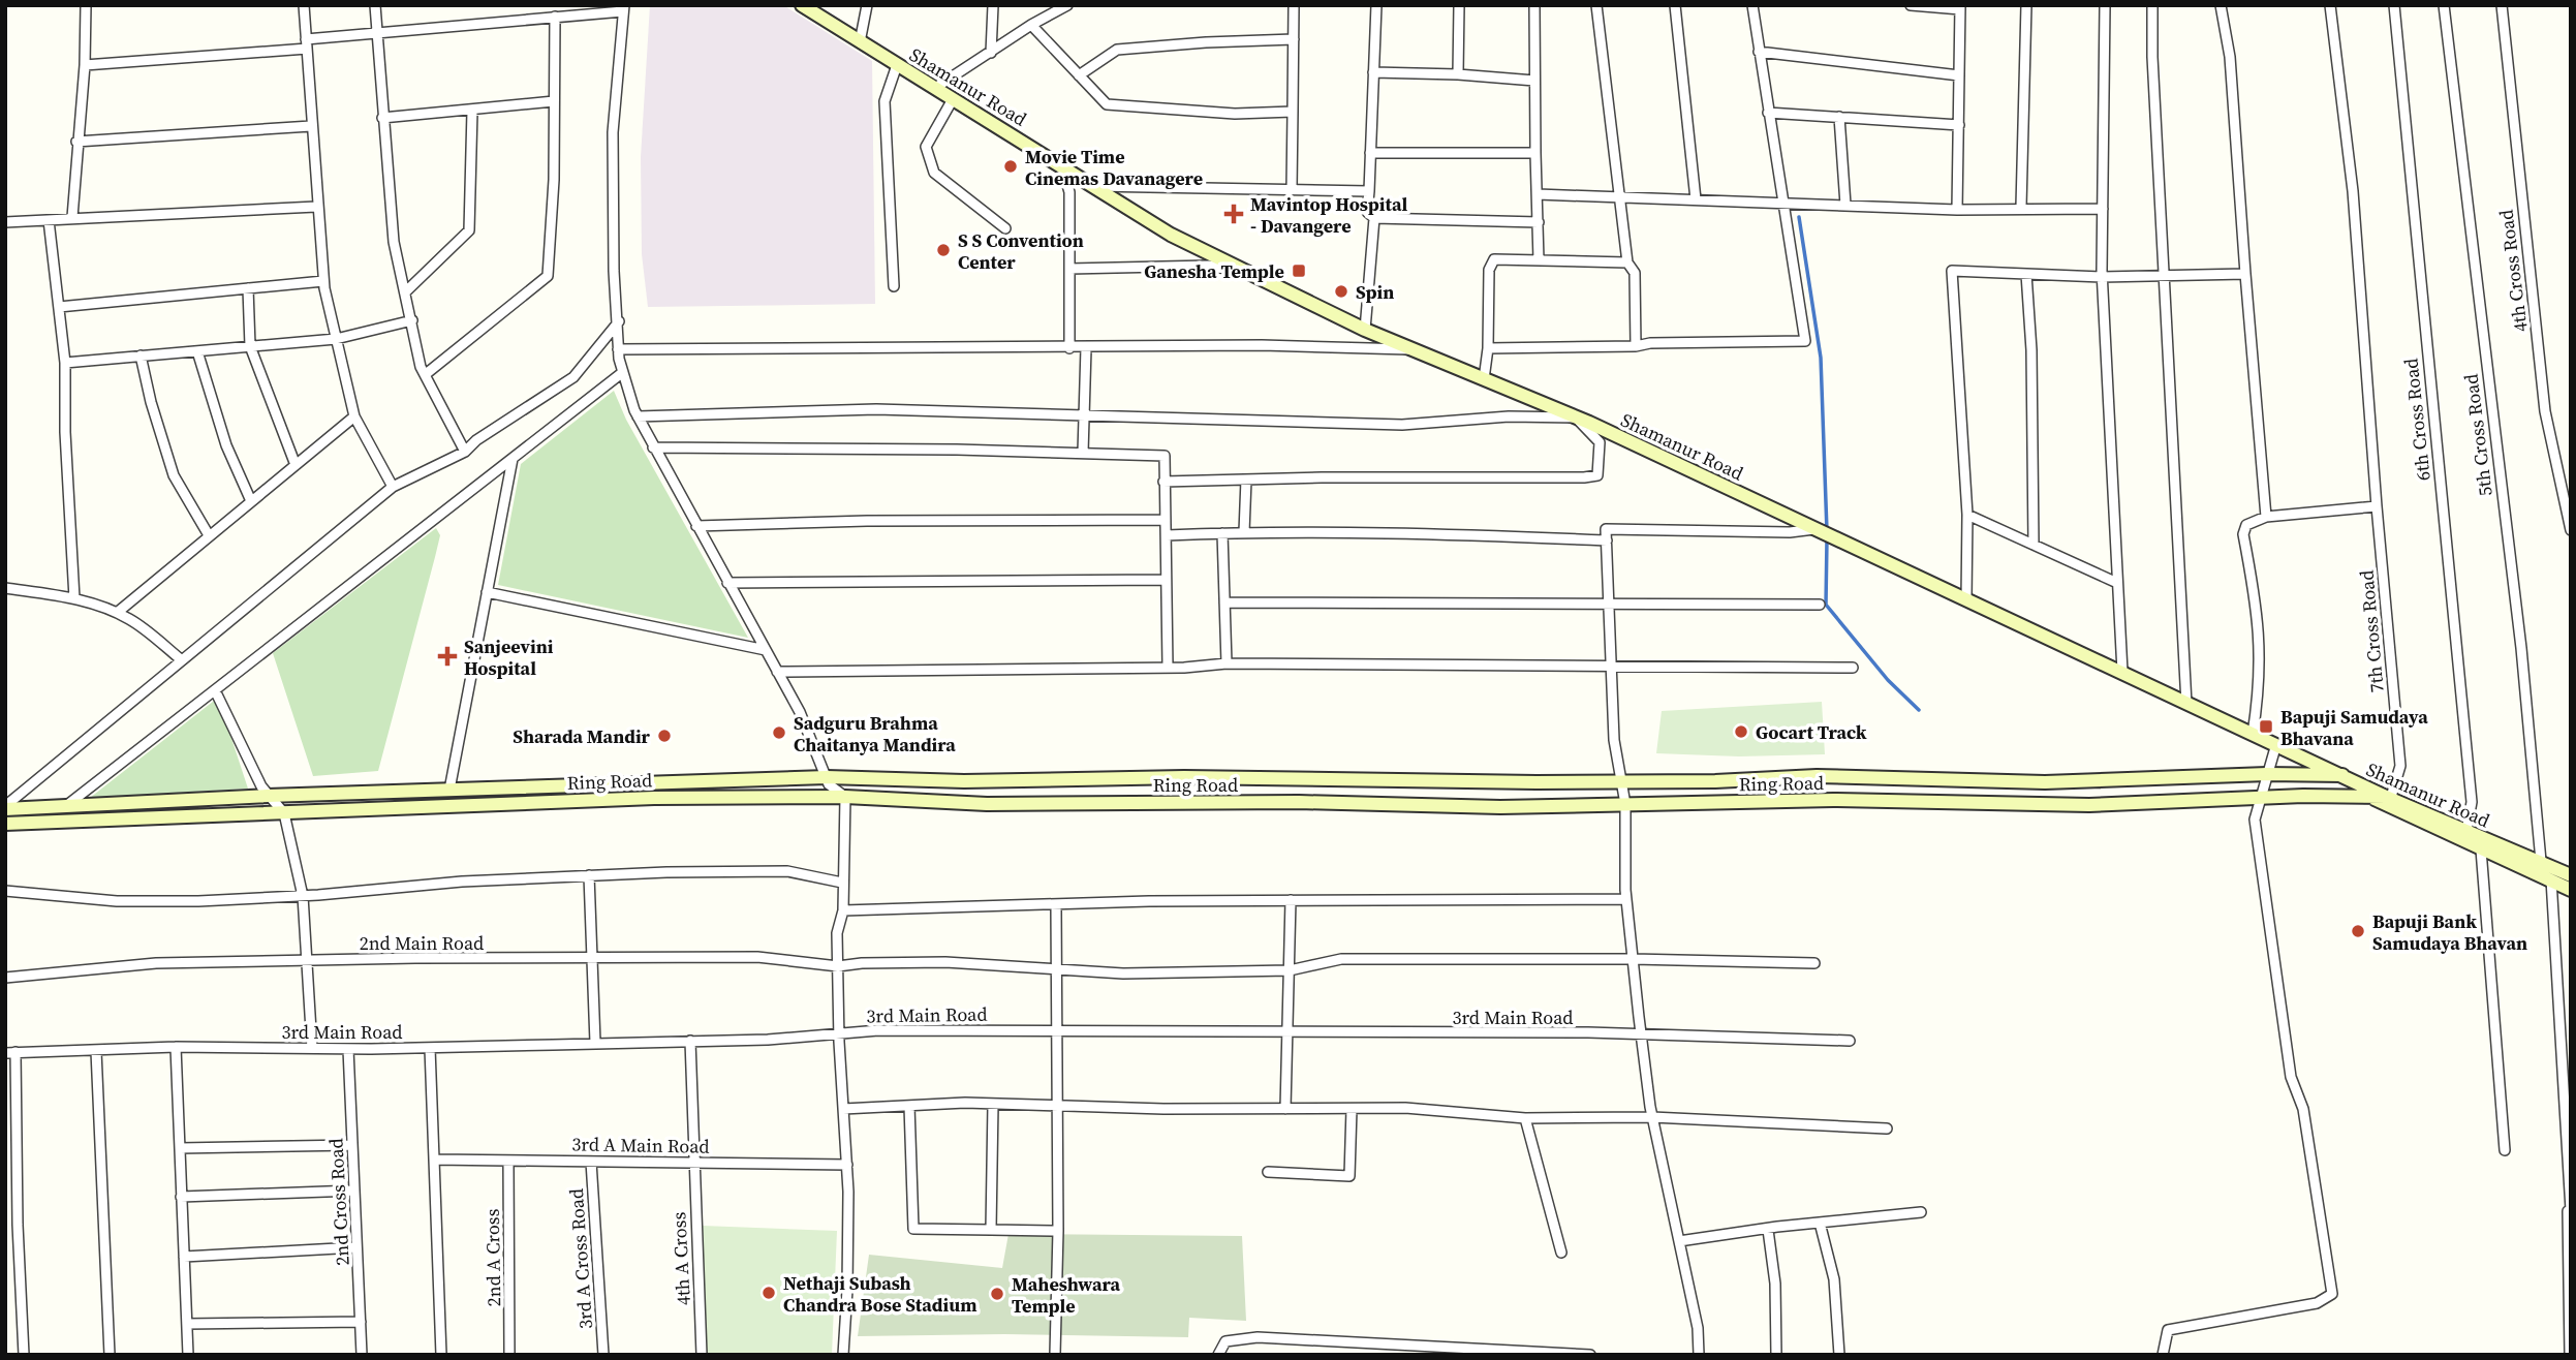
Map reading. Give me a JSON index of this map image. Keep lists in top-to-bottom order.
{
  "streets": {
    "main road": ["Shamanur Road", "Ring Road"],
    "street": [
      "4th Cross Road",
      "6th Cross Road",
      "5th Cross Road",
      "7th Cross Road",
      "2nd Main Road",
      "3rd Main Road",
      "3rd A Main Road",
      "2nd Cross Road",
      "2nd A Cross",
      "3rd A Cross Road",
      "4th A Cross"
    ]
  },
  "crossings": [
    ["Shamanur Road", "6th Cross Road"],
    ["Shamanur Road", "5th Cross Road"],
    ["Shamanur Road", "7th Cross Road"],
    ["Shamanur Road", "Ring Road"],
    ["7th Cross Road", "Ring Road"],
    ["3rd Main Road", "2nd Cross Road"],
    ["3rd Main Road", "4th A Cross"],
    ["3rd A Main Road", "2nd A Cross"],
    ["3rd A Main Road", "3rd A Cross Road"],
    ["3rd A Main Road", "4th A Cross"]
  ],
  "places": {
    "other": [
      "Movie Time Cinemas Davanagere",
      "S S Convention Center",
      "Spin",
      "Gocart Track",
      "Sadguru Brahma Chaitanya Mandira",
      "Sharada Mandir",
      "Bapuji Bank Samudaya Bhavan",
      "Nethaji Subash Chandra Bose Stadium",
      "Maheshwara Temple"
    ],
    "health": ["Mavintop Hospital - Davangere", "Sanjeevini Hospital"],
    "transit": ["Ganesha Temple", "Bapuji Samudaya Bhavana"]
  }
}
